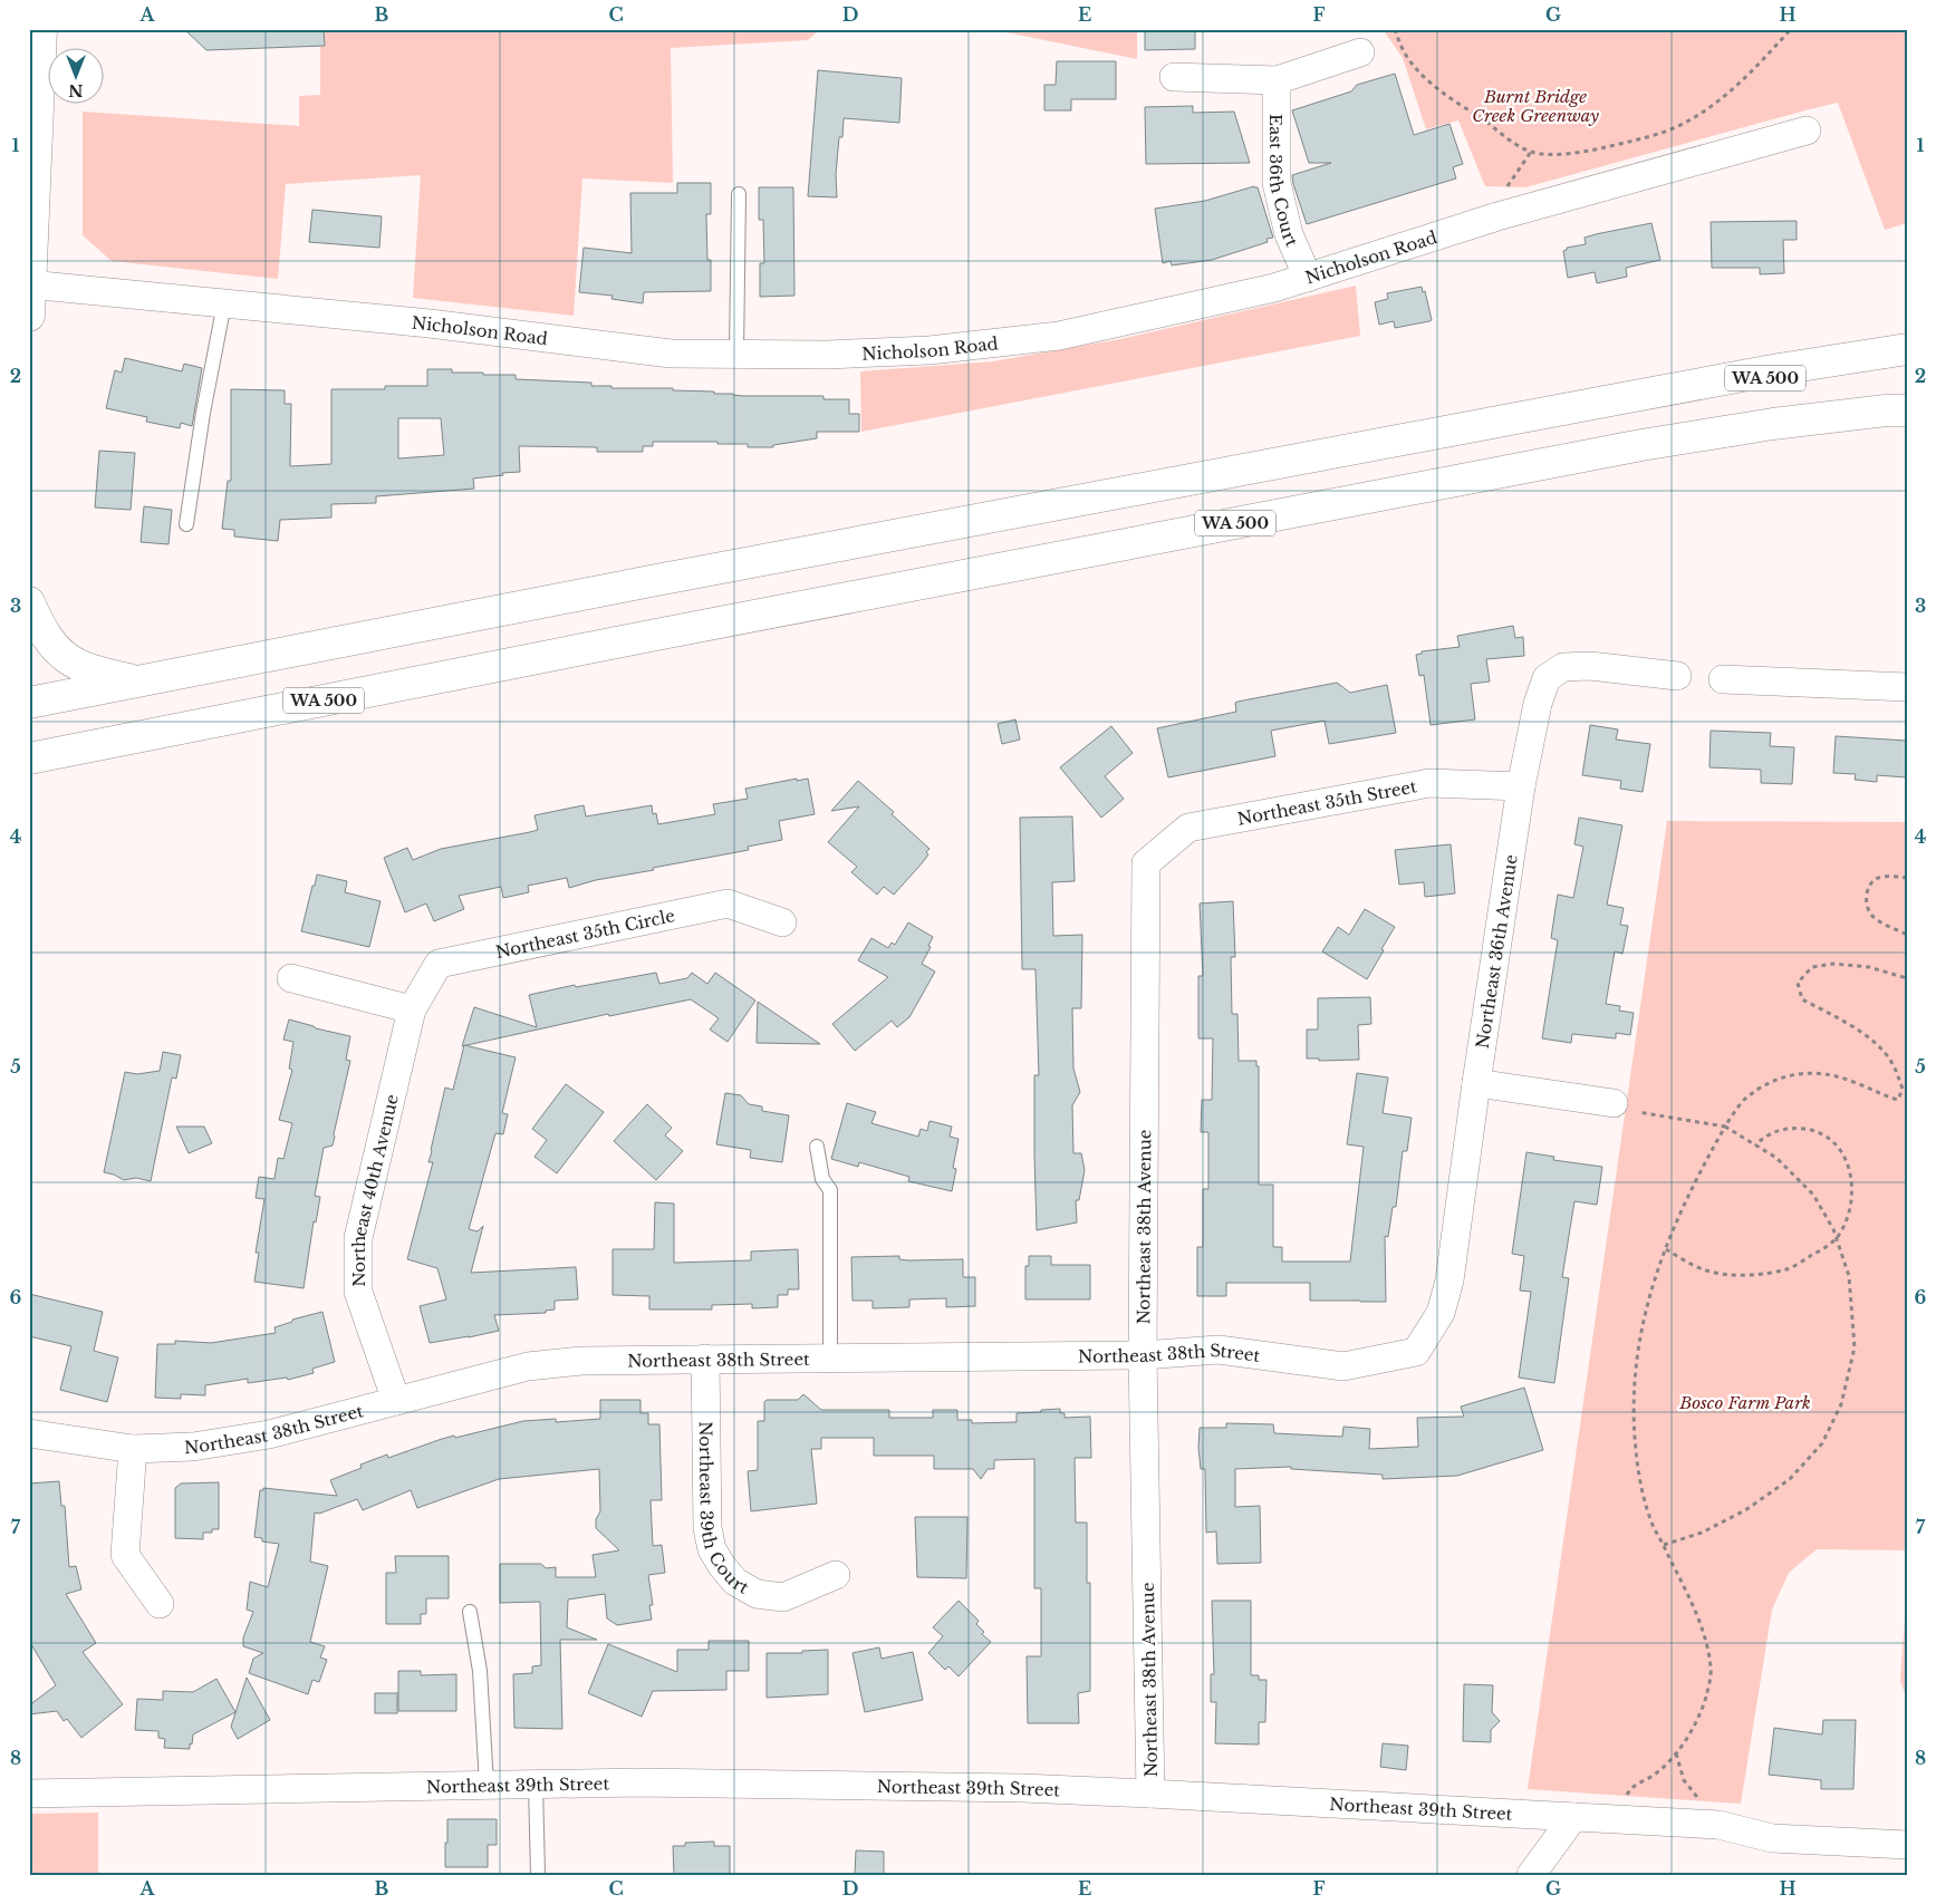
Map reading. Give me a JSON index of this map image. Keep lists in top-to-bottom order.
{
  "streets": {
    "main road": ["WA 500"],
    "street": [
      "East 36th Court",
      "Nicholson Road",
      "Northeast 35th Street",
      "Northeast 35th Circle",
      "Northeast 36th Avenue",
      "Northeast 40th Avenue",
      "Northeast 38th Avenue",
      "Northeast 38th Street",
      "Northeast 39th Court",
      "Northeast 39th Street"
    ]
  },
  "crossings": [
    ["East 36th Court", "Nicholson Road"],
    ["Northeast 35th Street", "Northeast 36th Avenue"],
    ["Northeast 35th Street", "Northeast 38th Avenue"],
    ["Northeast 35th Circle", "Northeast 40th Avenue"],
    ["Northeast 36th Avenue", "Northeast 38th Street"],
    ["Northeast 40th Avenue", "Northeast 38th Street"],
    ["Northeast 38th Avenue", "Northeast 38th Street"],
    ["Northeast 38th Avenue", "Northeast 39th Street"],
    ["Northeast 38th Street", "Northeast 39th Court"]
  ],
  "parks": ["Burnt Bridge Creek Greenway", "Bosco Farm Park"],
  "north": "bottom",
  "grid": {
    "columns": [
      "A",
      "B",
      "C",
      "D",
      "E",
      "F",
      "G",
      "H"
    ],
    "rows": [
      "1",
      "2",
      "3",
      "4",
      "5",
      "6",
      "7",
      "8"
    ]
  }
}
